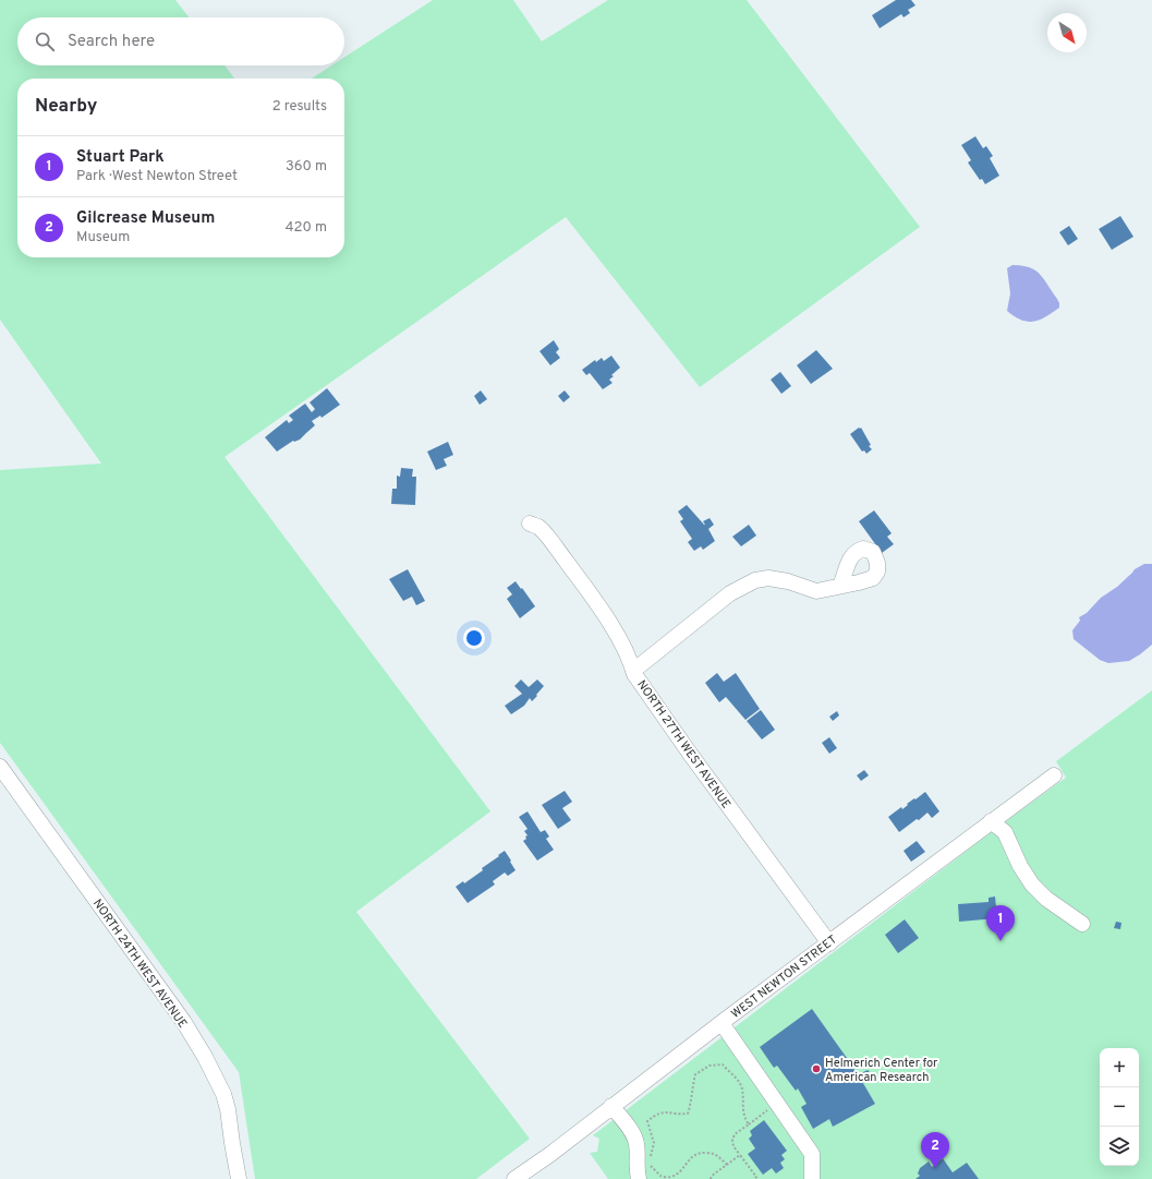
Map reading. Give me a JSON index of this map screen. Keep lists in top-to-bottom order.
{
  "streets": {
    "street": ["NORTH 27TH WEST AVENUE", "NORTH 24TH WEST AVENUE", "WEST NEWTON STREET"]
  },
  "crossings": [
    ["NORTH 27TH WEST AVENUE", "WEST NEWTON STREET"]
  ],
  "places": ["Helmerich Center for American Research"],
  "north": "bottom right",
  "page": {
    "search": "Search here",
    "heading": ["Nearby", "2 results"],
    "list": [
      {
        "mark": "1",
        "name": "Stuart Park",
        "note": "Park · West Newton Street",
        "value": "360 m"
      },
      {
        "mark": "2",
        "name": "Gilcrease Museum",
        "note": "Museum",
        "value": "420 m"
      }
    ],
    "pins": ["1", "2"],
    "map_buttons": ["+", "−"]
  }
}
